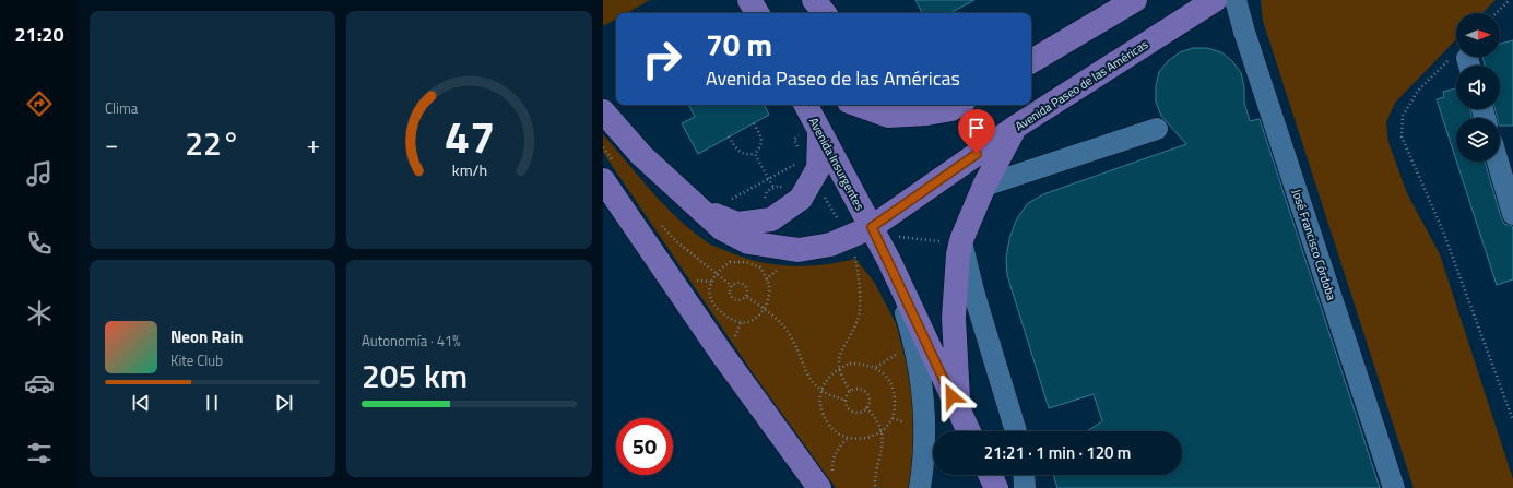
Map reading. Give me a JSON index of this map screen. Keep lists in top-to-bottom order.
{
  "streets": {
    "main road": ["Avenida Paseo de las Américas", "Avenida Insurgentes"],
    "street": ["José Francisco Córdoba"]
  },
  "crossings": [
    ["Avenida Paseo de las Américas", "Avenida Insurgentes"]
  ],
  "north": "right",
  "page": {
    "tabs": "21:20",
    "tile": [
      "Clima",
      ["Autonomía · 41%", "205 km"]
    ],
    "turn": ["70 m", "Avenida Paseo de las Américas"],
    "heat": ["−", "22°", "+"],
    "song": ["Neon Rain", "Kite Club"],
    "limit": "50",
    "trip": "21:21 · 1 min · 120 m",
    "gauge": ["47", "km/h"]
  }
}
